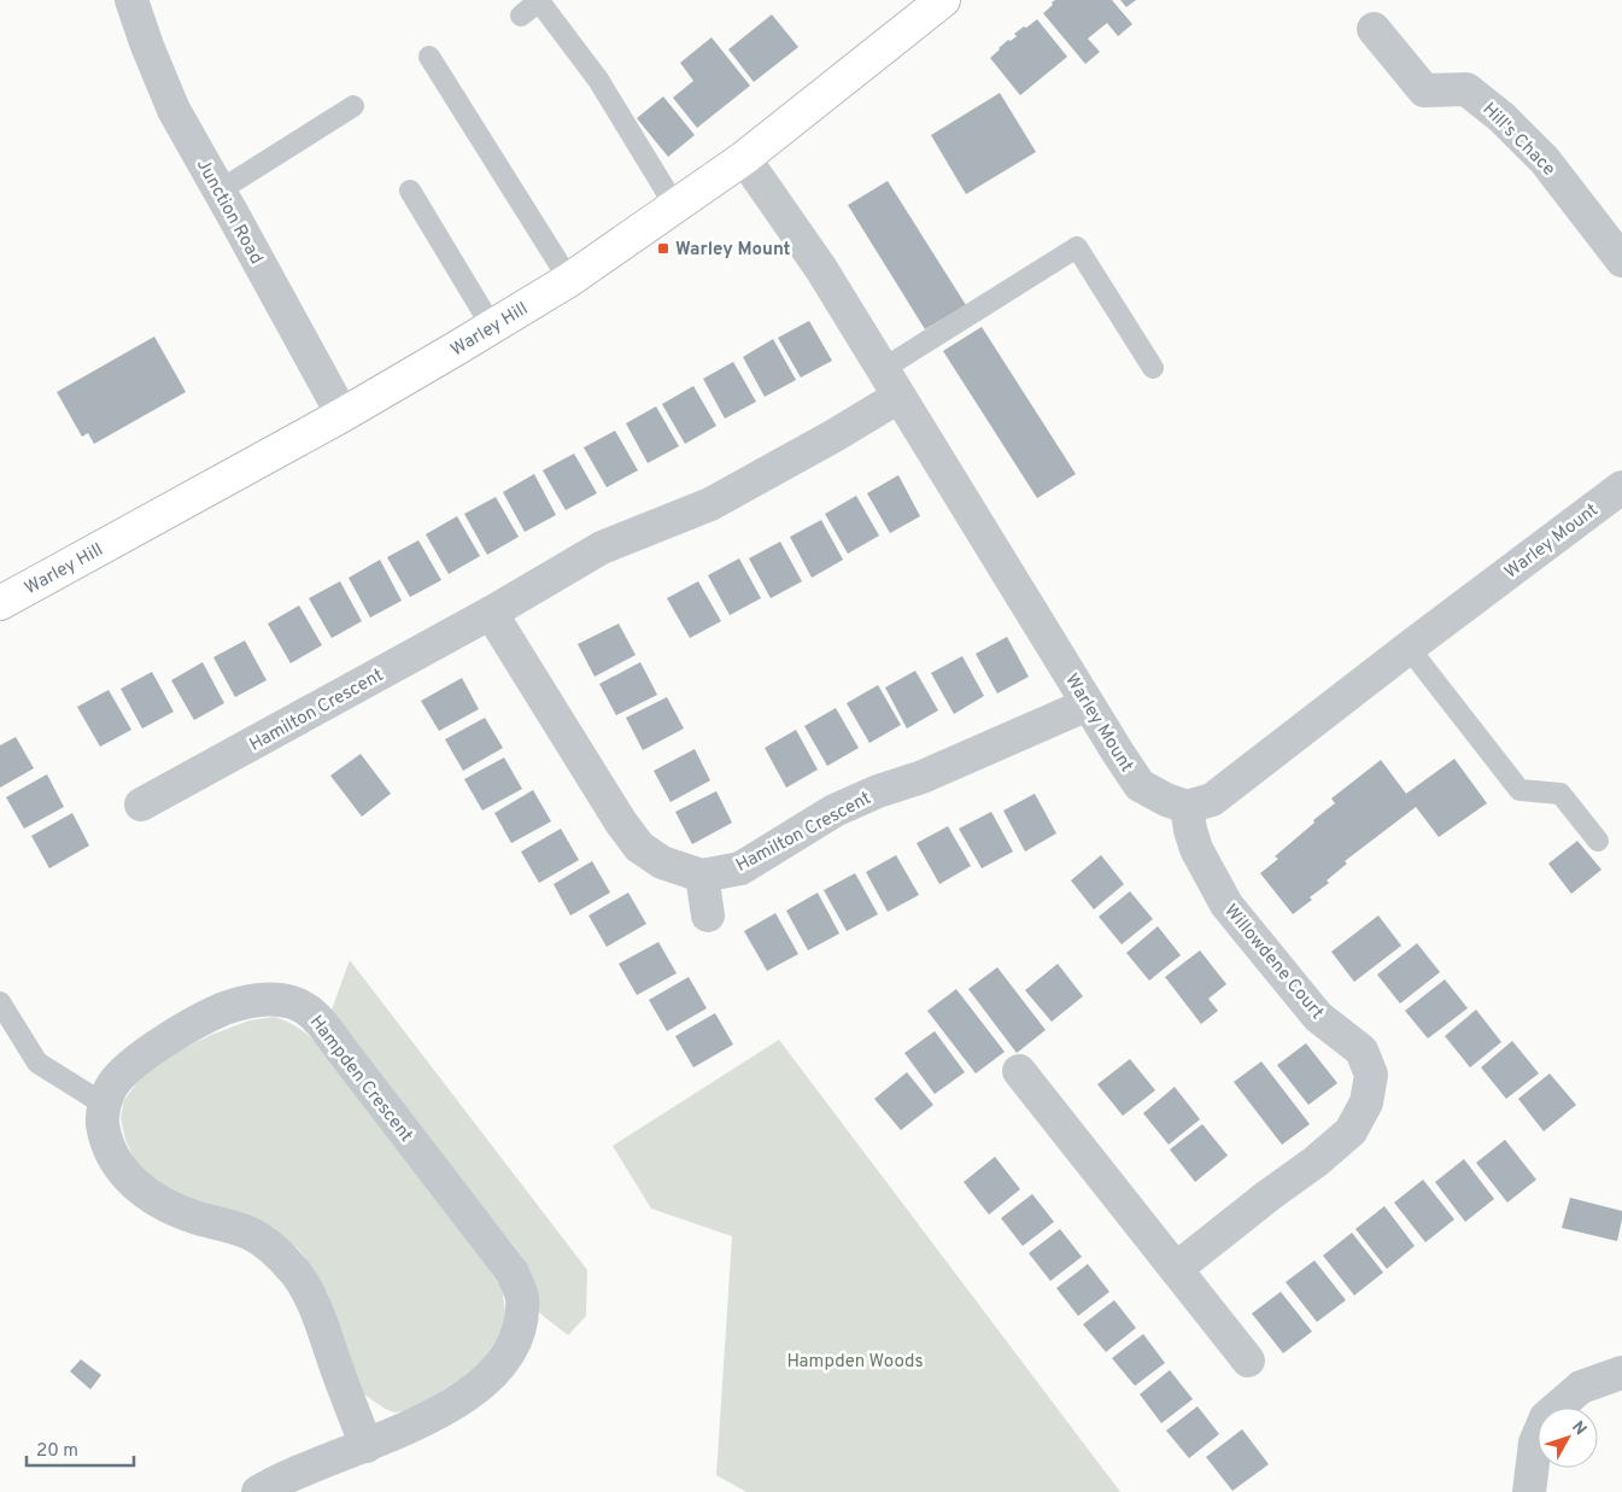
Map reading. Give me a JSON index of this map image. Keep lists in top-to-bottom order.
{
  "streets": {
    "main road": ["Warley Hill"],
    "street": [
      "Hill's Chace",
      "Junction Road",
      "Warley Mount",
      "Hamilton Crescent",
      "Willowdene Court",
      "Hampden Crescent"
    ]
  },
  "crossings": [
    ["Junction Road", "Warley Hill"],
    ["Warley Hill", "Warley Mount"],
    ["Warley Mount", "Hamilton Crescent"],
    ["Warley Mount", "Willowdene Court"]
  ],
  "parks": ["Hampden Woods"],
  "places": {
    "transit": ["Warley Mount"]
  },
  "scale_bar": "20 m",
  "north": "top right"
}
